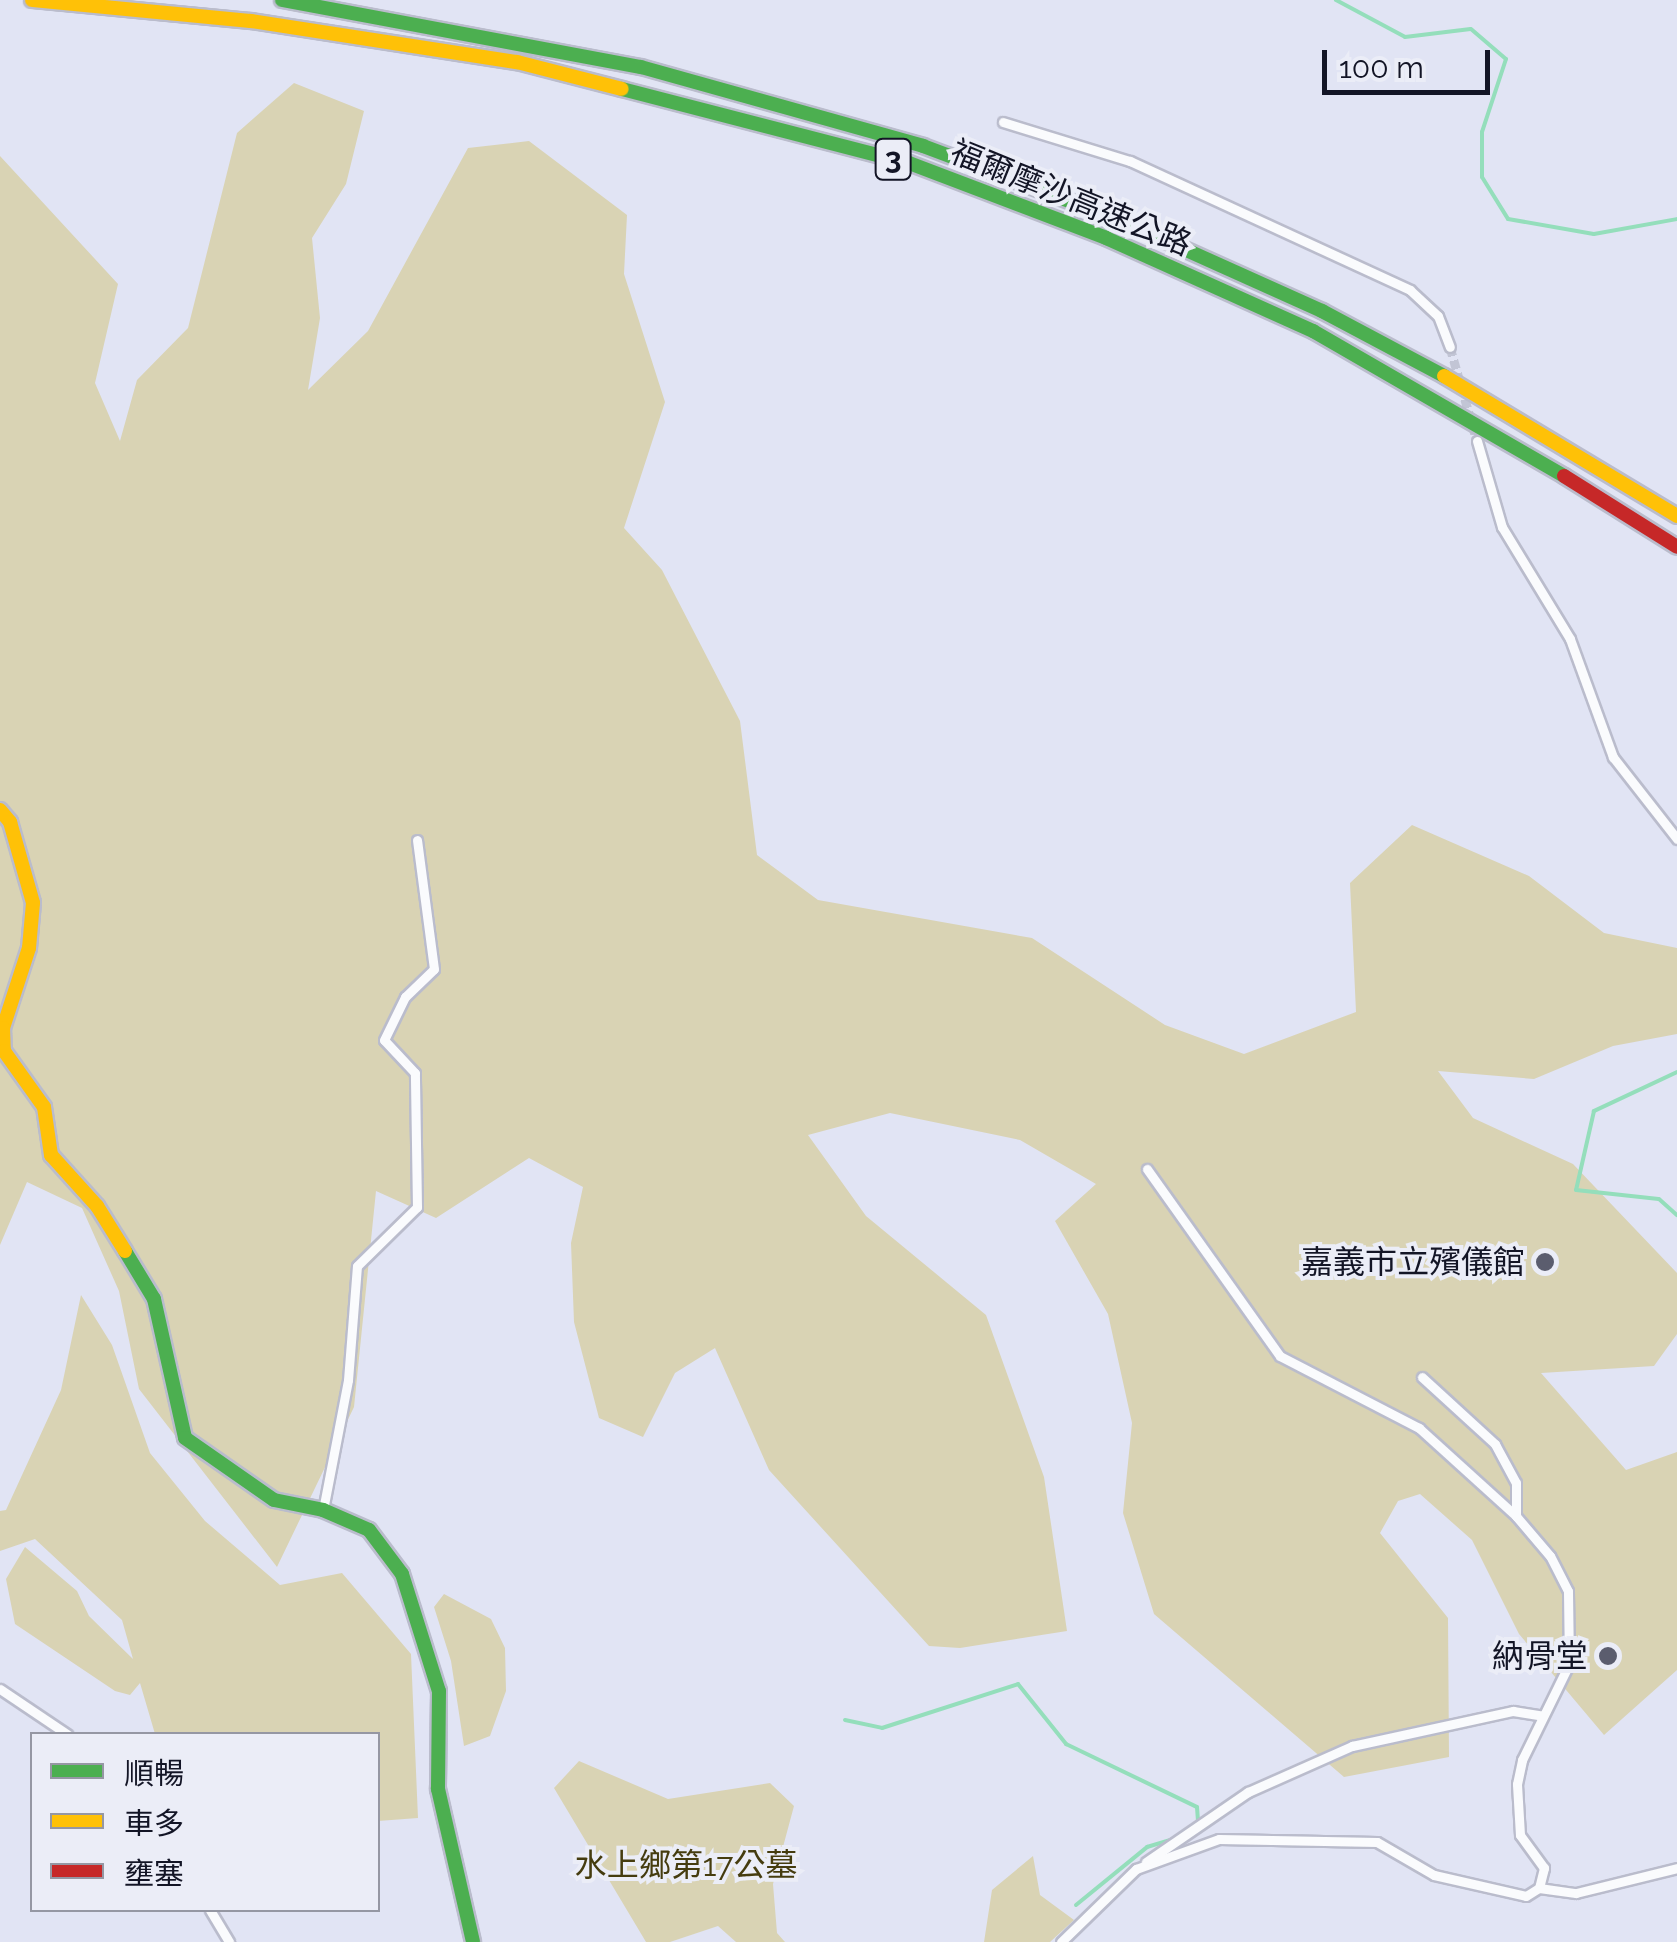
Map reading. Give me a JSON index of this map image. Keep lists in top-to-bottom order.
{
  "streets": {
    "main road": ["3", "福爾摩沙高速公路"]
  },
  "parks": ["水上鄉第17公墓"],
  "places": ["嘉義市立殯儀館", "納骨堂"],
  "legend": ["順暢", "車多", "壅塞"],
  "scale_bar": "100 m"
}
